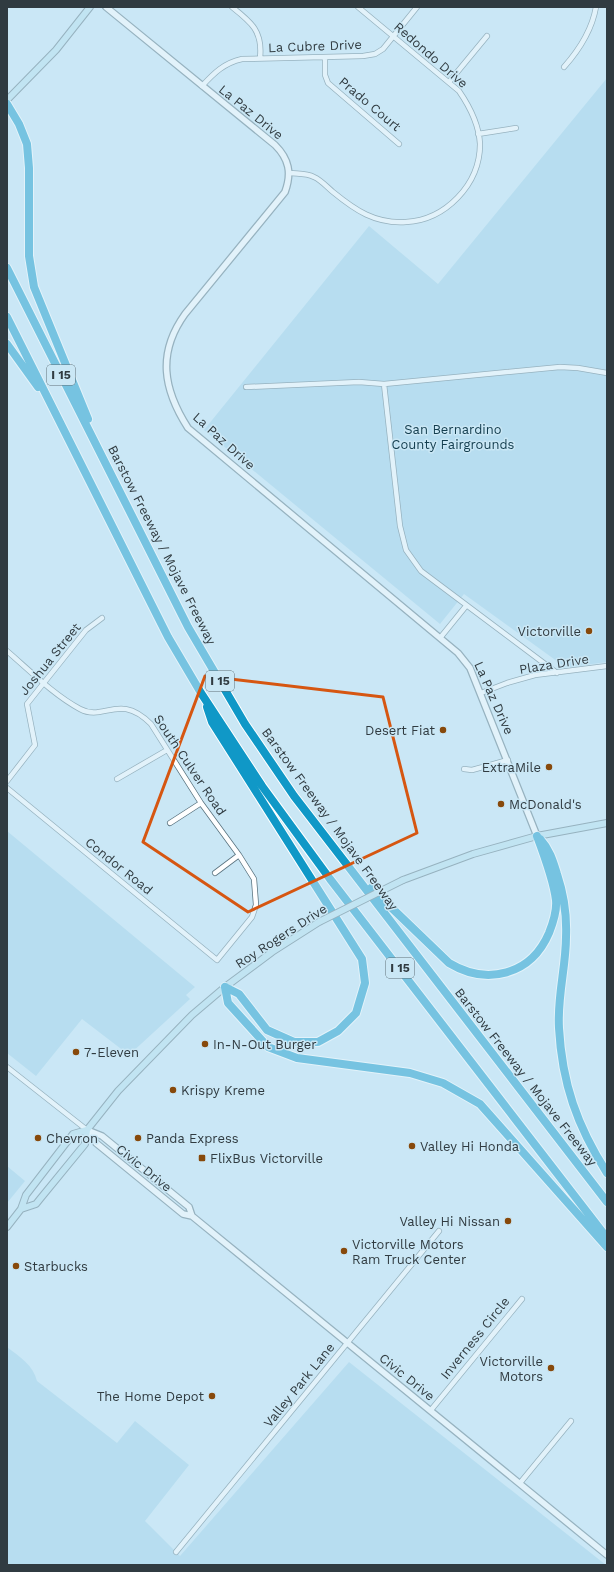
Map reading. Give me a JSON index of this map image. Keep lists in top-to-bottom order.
{
  "streets": {
    "highway": ["I 15", "Barstow Freeway / Mojave Freeway"],
    "main road": ["Roy Rogers Drive"],
    "street": [
      "La Cubre Drive",
      "Redondo Drive",
      "Prado Court",
      "La Paz Drive",
      "Joshua Street",
      "Plaza Drive",
      "South Culver Road",
      "Condor Road",
      "Civic Drive",
      "Inverness Circle",
      "Valley Park Lane"
    ]
  },
  "crossings": [
    ["La Cubre Drive", "Redondo Drive"],
    ["La Cubre Drive", "Prado Court"],
    ["La Cubre Drive", "La Paz Drive"],
    ["Redondo Drive", "La Paz Drive"],
    ["La Paz Drive", "Plaza Drive"],
    ["La Paz Drive", "Roy Rogers Drive"],
    ["Joshua Street", "South Culver Road"],
    ["South Culver Road", "Condor Road"],
    ["Roy Rogers Drive", "Civic Drive"],
    ["Civic Drive", "Inverness Circle"],
    ["Civic Drive", "Valley Park Lane"]
  ],
  "parks": ["San Bernardino County Fairgrounds"],
  "places": {
    "other": [
      "Victorville",
      "Desert Fiat",
      "ExtraMile",
      "McDonald's",
      "In-N-Out Burger",
      "7-Eleven",
      "Krispy Kreme",
      "Chevron",
      "Panda Express",
      "Valley Hi Honda",
      "Valley Hi Nissan",
      "Victorville Motors Ram Truck Center",
      "Starbucks",
      "Victorville Motors",
      "The Home Depot"
    ],
    "transit": ["FlixBus Victorville"]
  }
}
